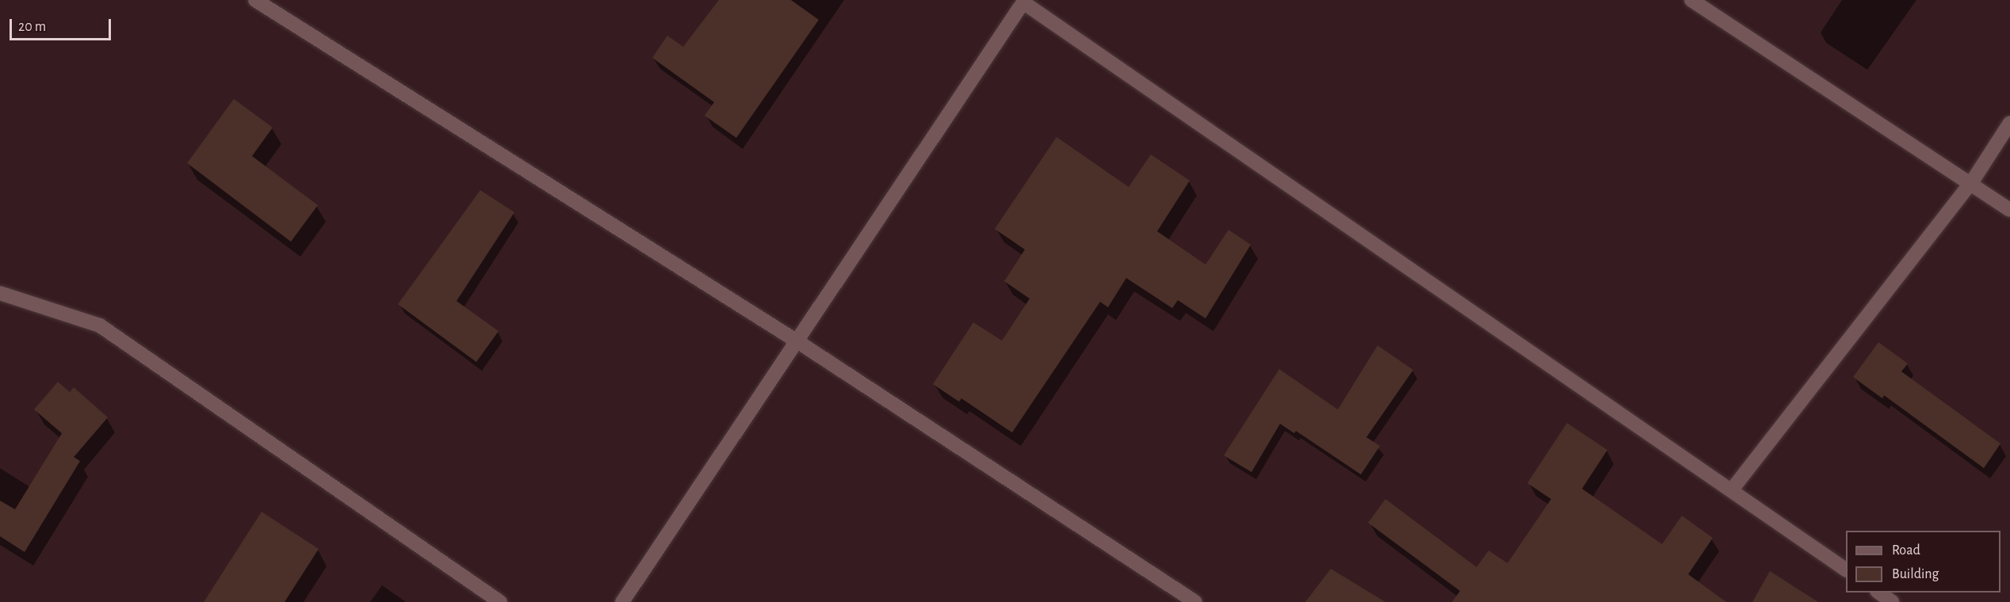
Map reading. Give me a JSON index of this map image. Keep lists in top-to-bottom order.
{
  "legend": ["Road", "Building"],
  "scale_bar": "20 m"
}
